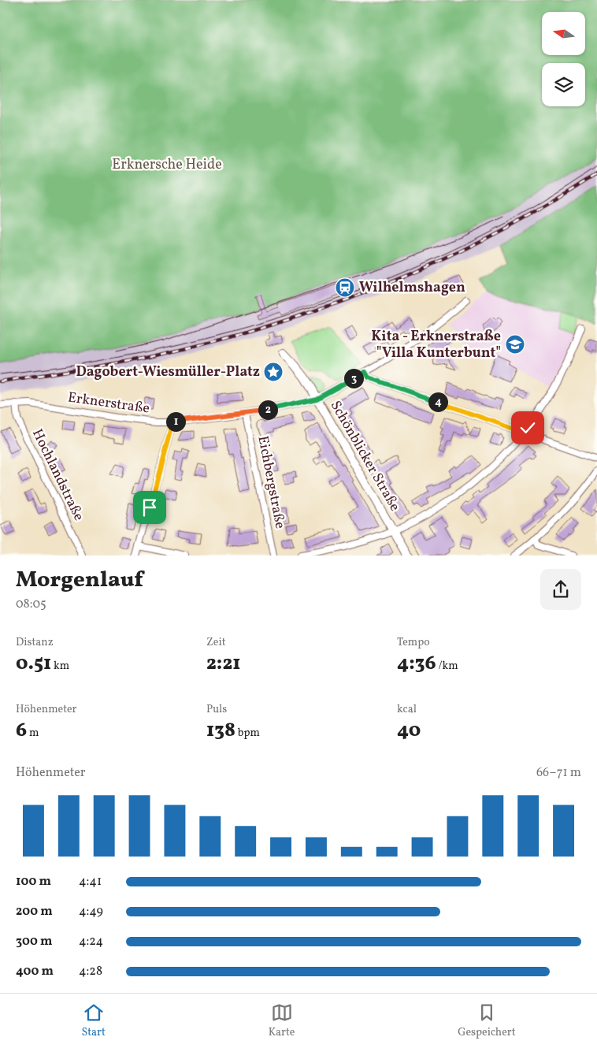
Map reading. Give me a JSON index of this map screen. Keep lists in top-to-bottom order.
{
  "streets": {
    "street": [
      "Erknerstraße",
      "Schönblicker Straße",
      "Hochlandstraße",
      "Eichbergstraße"
    ]
  },
  "crossings": [
    ["Erknerstraße", "Schönblicker Straße"],
    ["Erknerstraße", "Hochlandstraße"],
    ["Erknerstraße", "Eichbergstraße"]
  ],
  "parks": ["Erknersche Heide"],
  "places": {
    "station": ["Wilhelmshagen"],
    "school or university": ["Kita - Erknerstraße \"Villa Kunterbunt\""],
    "place": ["Dagobert-Wiesmüller-Platz"]
  },
  "north": "left",
  "page": {
    "pins": [
      "3",
      "4",
      "2",
      "1"
    ],
    "heading": ["Morgenlauf", "08:05"],
    "stats": [
      ["Distanz", "0.51 km"],
      ["Zeit", "2:21"],
      ["Tempo", "4:36 /km"],
      ["Höhenmeter", "6 m"],
      ["Puls", "138 bpm"],
      ["kcal", "40"]
    ],
    "chart": ["Höhenmeter", "66–71 m"],
    "list": [
      {
        "name": "100 m",
        "note": "4:41"
      },
      {
        "name": "200 m",
        "note": "4:49"
      },
      {
        "name": "300 m",
        "note": "4:24"
      },
      {
        "name": "400 m",
        "note": "4:28"
      }
    ],
    "tabs": ["Start", "Karte", "Gespeichert"]
  }
}
